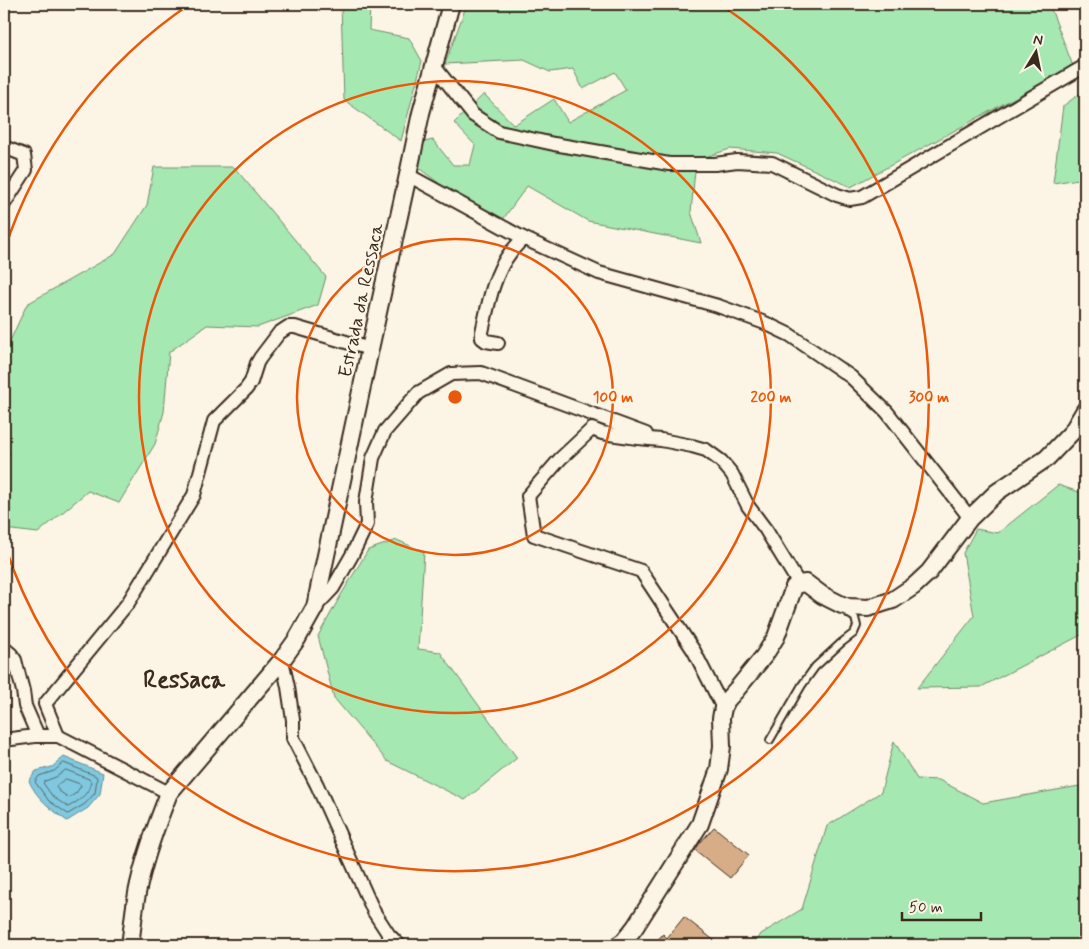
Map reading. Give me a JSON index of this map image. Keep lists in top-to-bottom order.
{
  "streets": {
    "street": ["Estrada da Ressaca"]
  },
  "districts": ["Ressaca"],
  "scale_bar": "50 m",
  "north": "top",
  "rings": ["100 m", "200 m", "300 m"]
}
